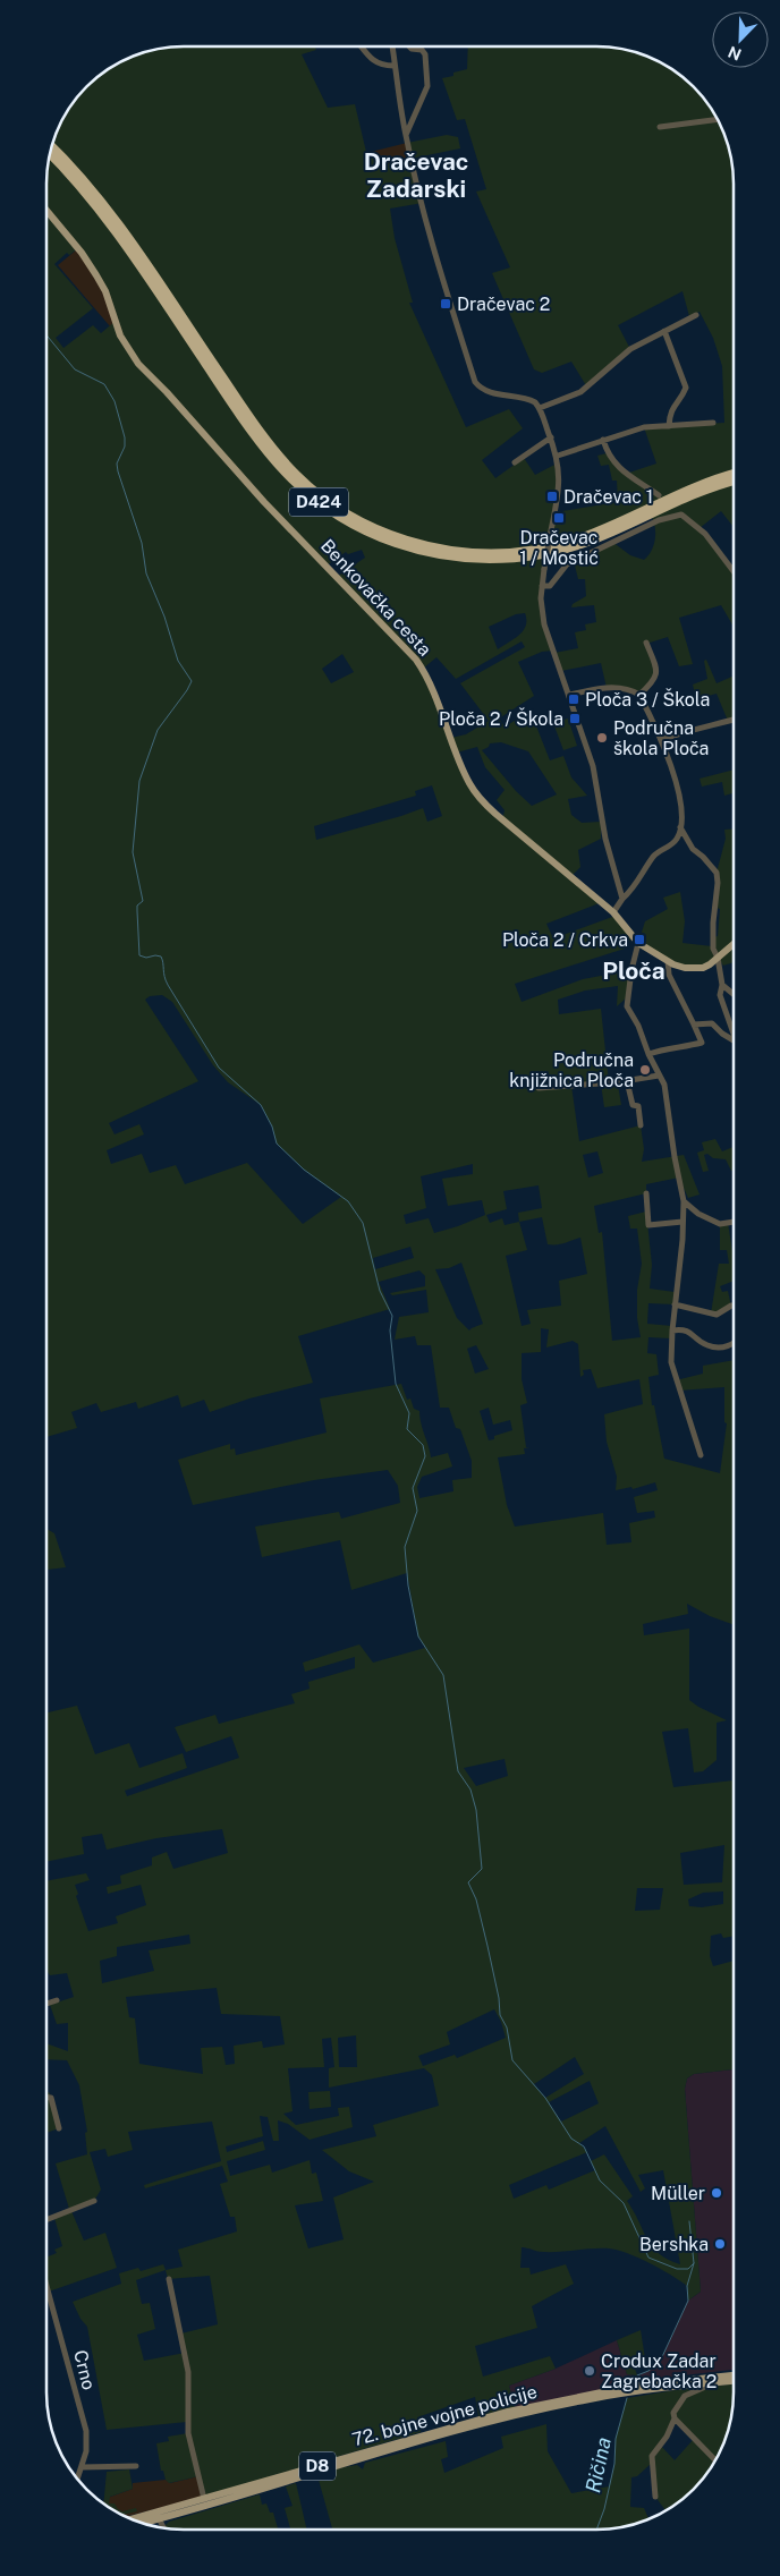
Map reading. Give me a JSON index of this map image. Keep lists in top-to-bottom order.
{
  "streets": {
    "highway": ["D424"],
    "main road": ["Benkovačka cesta", "72. bojne vojne policije", "D8"],
    "street": ["Crno"]
  },
  "districts": ["Dračevac Zadarski", "Ploča"],
  "water": ["Ričina"],
  "places": {
    "transit": [
      "Dračevac 2",
      "Dračevac 1",
      "Dračevac 1 / Mostić",
      "Ploča 3 / Škola",
      "Ploča 2 / Škola",
      "Ploča 2 / Crkva"
    ],
    "other": [
      "Područna škola Ploča",
      "Područna knjižnica Ploča",
      "Müller",
      "Bershka",
      "Crodux Zadar Zagrebačka 2"
    ]
  },
  "north": "bottom left"
}
